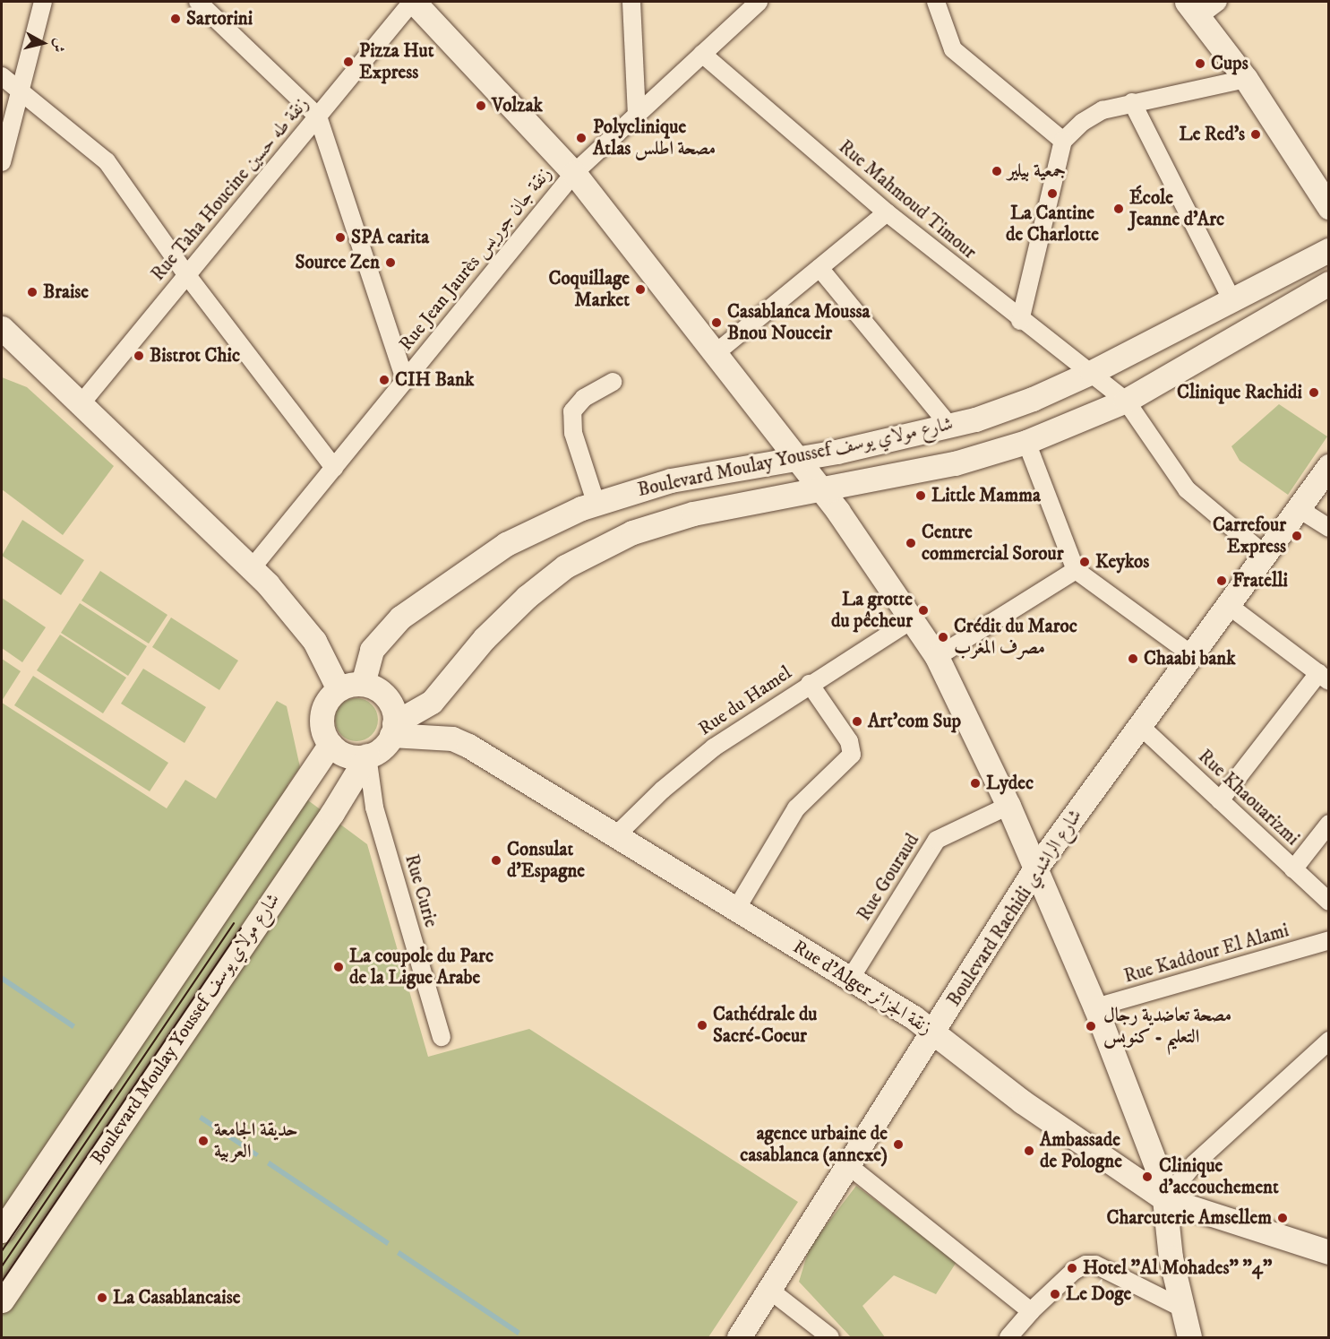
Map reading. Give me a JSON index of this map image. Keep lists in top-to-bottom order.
{
  "streets": {
    "main road": ["Boulevard Moulay Youssef شارع مولاي يوسف", "Boulevard Rachidi شارع الراشدي", "Rue d'Alger زنقة الجزائر"],
    "street": [
      "Rue Taha Houcine زنقة طه حسين",
      "Rue Mahmoud Timour",
      "Rue Jean Jaurès زنقة جان جوريس",
      "Rue du Hamel",
      "Rue Khaouarizmi",
      "Rue Gouraud",
      "Rue Curie",
      "Rue Kaddour El Alami"
    ]
  },
  "crossings": [
    ["Rue Mahmoud Timour", "Rue Jean Jaurès زنقة جان جوريس"],
    ["Rue Mahmoud Timour", "Boulevard Moulay Youssef شارع مولاي يوسف"],
    ["Rue Mahmoud Timour", "Boulevard Rachidi شارع الراشدي"],
    ["Boulevard Moulay Youssef شارع مولاي يوسف", "Rue Curie"],
    ["Boulevard Moulay Youssef شارع مولاي يوسف", "Rue d'Alger زنقة الجزائر"],
    ["Rue du Hamel", "Rue d'Alger زنقة الجزائر"],
    ["Rue Khaouarizmi", "Boulevard Rachidi شارع الراشدي"],
    ["Rue Gouraud", "Rue d'Alger زنقة الجزائر"],
    ["Rue Curie", "Rue d'Alger زنقة الجزائر"],
    ["Boulevard Rachidi شارع الراشدي", "Rue d'Alger زنقة الجزائر"]
  ],
  "places": [
    "Sartorini",
    "Pizza Hut Express",
    "Cups",
    "Volzak",
    "Le Red's",
    "Polyclinique Atlas مصحة اطلس",
    "جمعية بيلير",
    "La Cantine de Charlotte",
    "École Jeanne d'Arc",
    "SPA carita",
    "Source Zen",
    "Coquillage Market",
    "Braise",
    "Casablanca Moussa Bnou Nouceir",
    "Bistrot Chic",
    "CIH Bank",
    "Clinique Rachidi",
    "Little Mamma",
    "Carrefour Express",
    "Centre commercial Sorour",
    "Keykos",
    "Fratelli",
    "La grotte du pêcheur",
    "Crédit du Maroc مصرف المغرب",
    "Chaabi bank",
    "Art'com Sup",
    "Lydec",
    "Consulat d'Espagne",
    "La coupole du Parc de la Ligue Arabe",
    "Cathédrale du Sacré-Coeur",
    "مصحة تعاضدية رجال التعليم - كنوبس",
    "حديقة الجامعة العربية",
    "agence urbaine de casablanca (annexe)",
    "Ambassade de Pologne",
    "Clinique d'accouchement",
    "Charcuterie Amsellem",
    "Hotel \"Al Mohades\" \"4\"",
    "Le Doge",
    "La Casablancaise"
  ],
  "north": "right"
}
